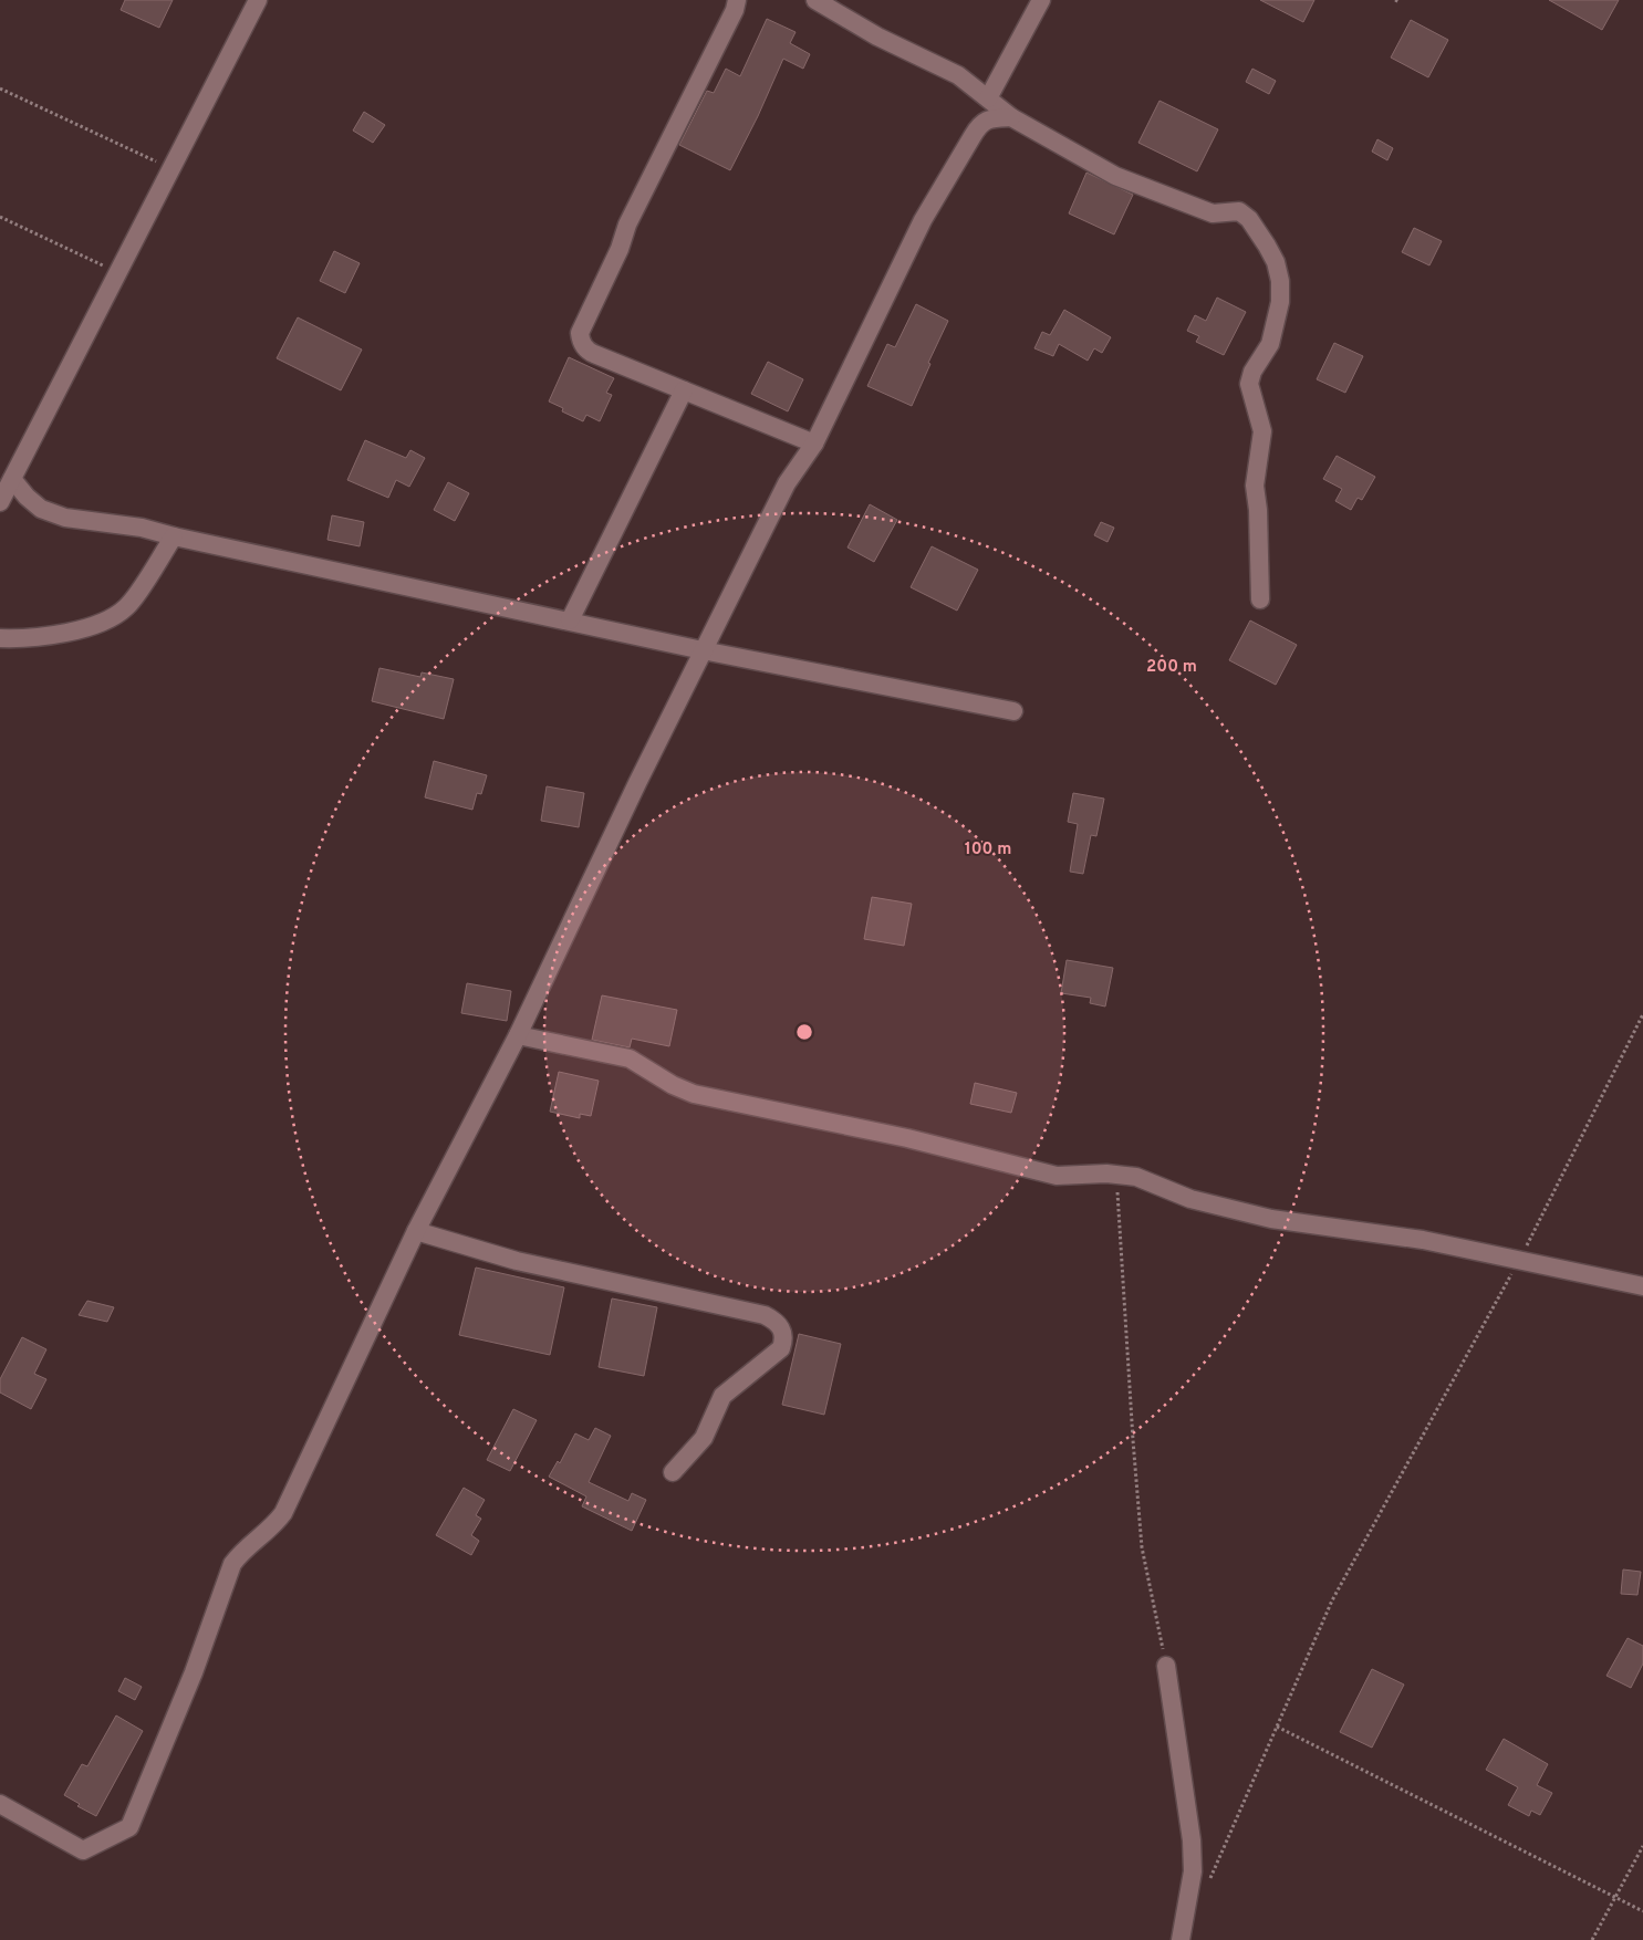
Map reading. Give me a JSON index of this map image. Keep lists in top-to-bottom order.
{
  "rings": ["200 m", "100 m"]
}
